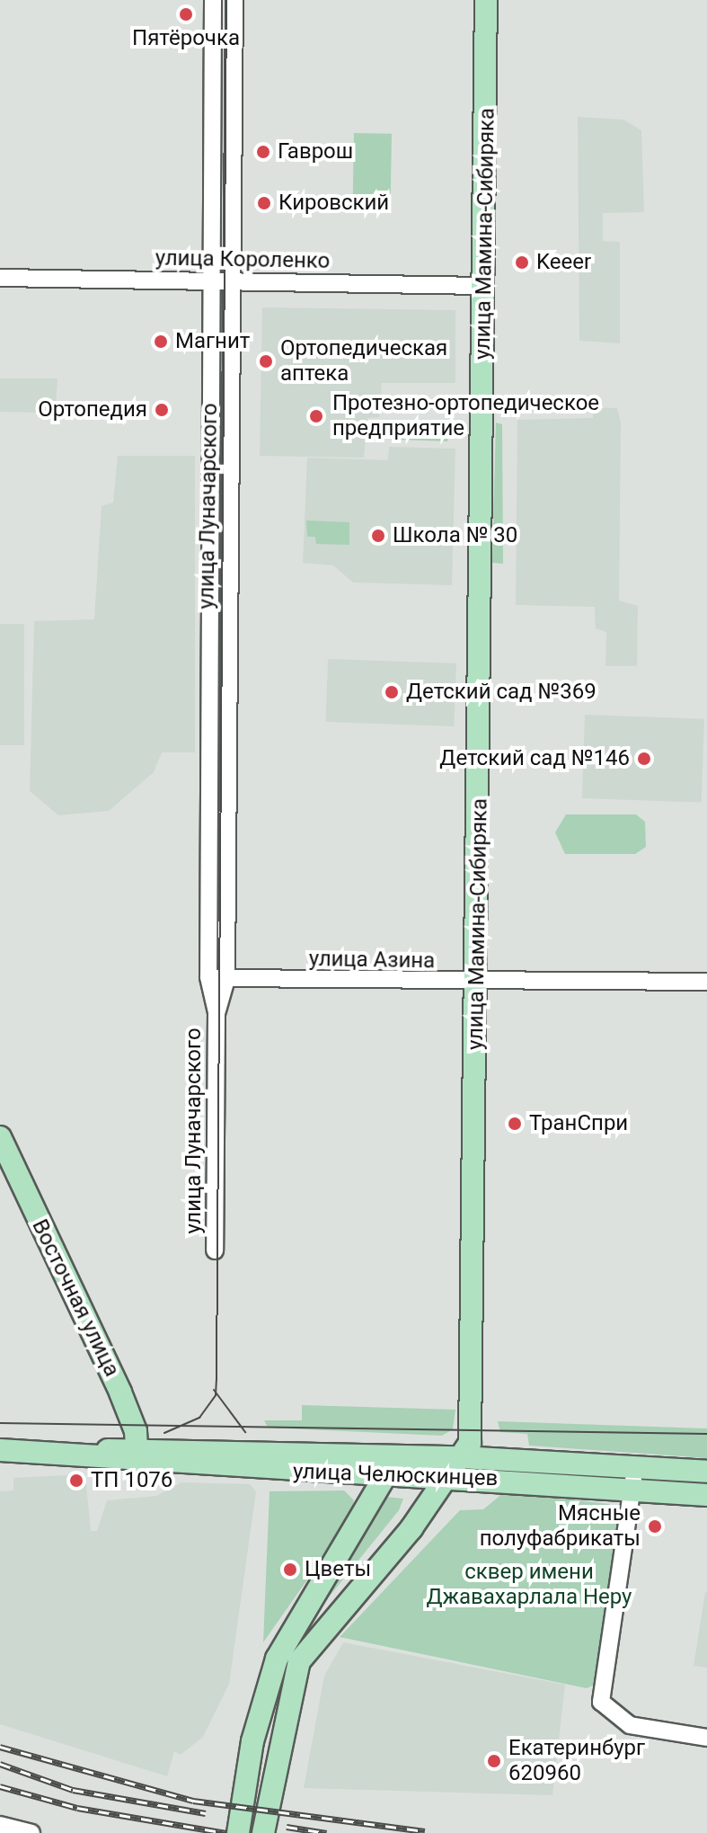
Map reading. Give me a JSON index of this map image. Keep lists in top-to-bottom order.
{
  "streets": {
    "main road": ["улица Мамина-Сибиряка", "Восточная улица", "улица Челюскинцев"],
    "street": ["улица Короленко", "улица Луначарского", "улица Азина"]
  },
  "crossings": [
    ["улица Мамина-Сибиряка", "улица Короленко"],
    ["улица Мамина-Сибиряка", "улица Азина"],
    ["улица Мамина-Сибиряка", "улица Челюскинцев"],
    ["улица Короленко", "улица Луначарского"],
    ["улица Луначарского", "улица Азина"],
    ["Восточная улица", "улица Челюскинцев"]
  ],
  "parks": ["сквер имени Джавахарлала Неру"],
  "places": [
    "Пятёрочка",
    "Гаврош",
    "Кировский",
    "Keeer",
    "Магнит",
    "Ортопедическая аптека",
    "Ортопедия",
    "Протезно-ортопедическое предприятие",
    "Школа № 30",
    "Детский сад №369",
    "Детский сад №146",
    "ТранСпри",
    "ТП 1076",
    "Мясные полуфабрикаты",
    "Цветы",
    "Екатеринбург 620960"
  ]
}
